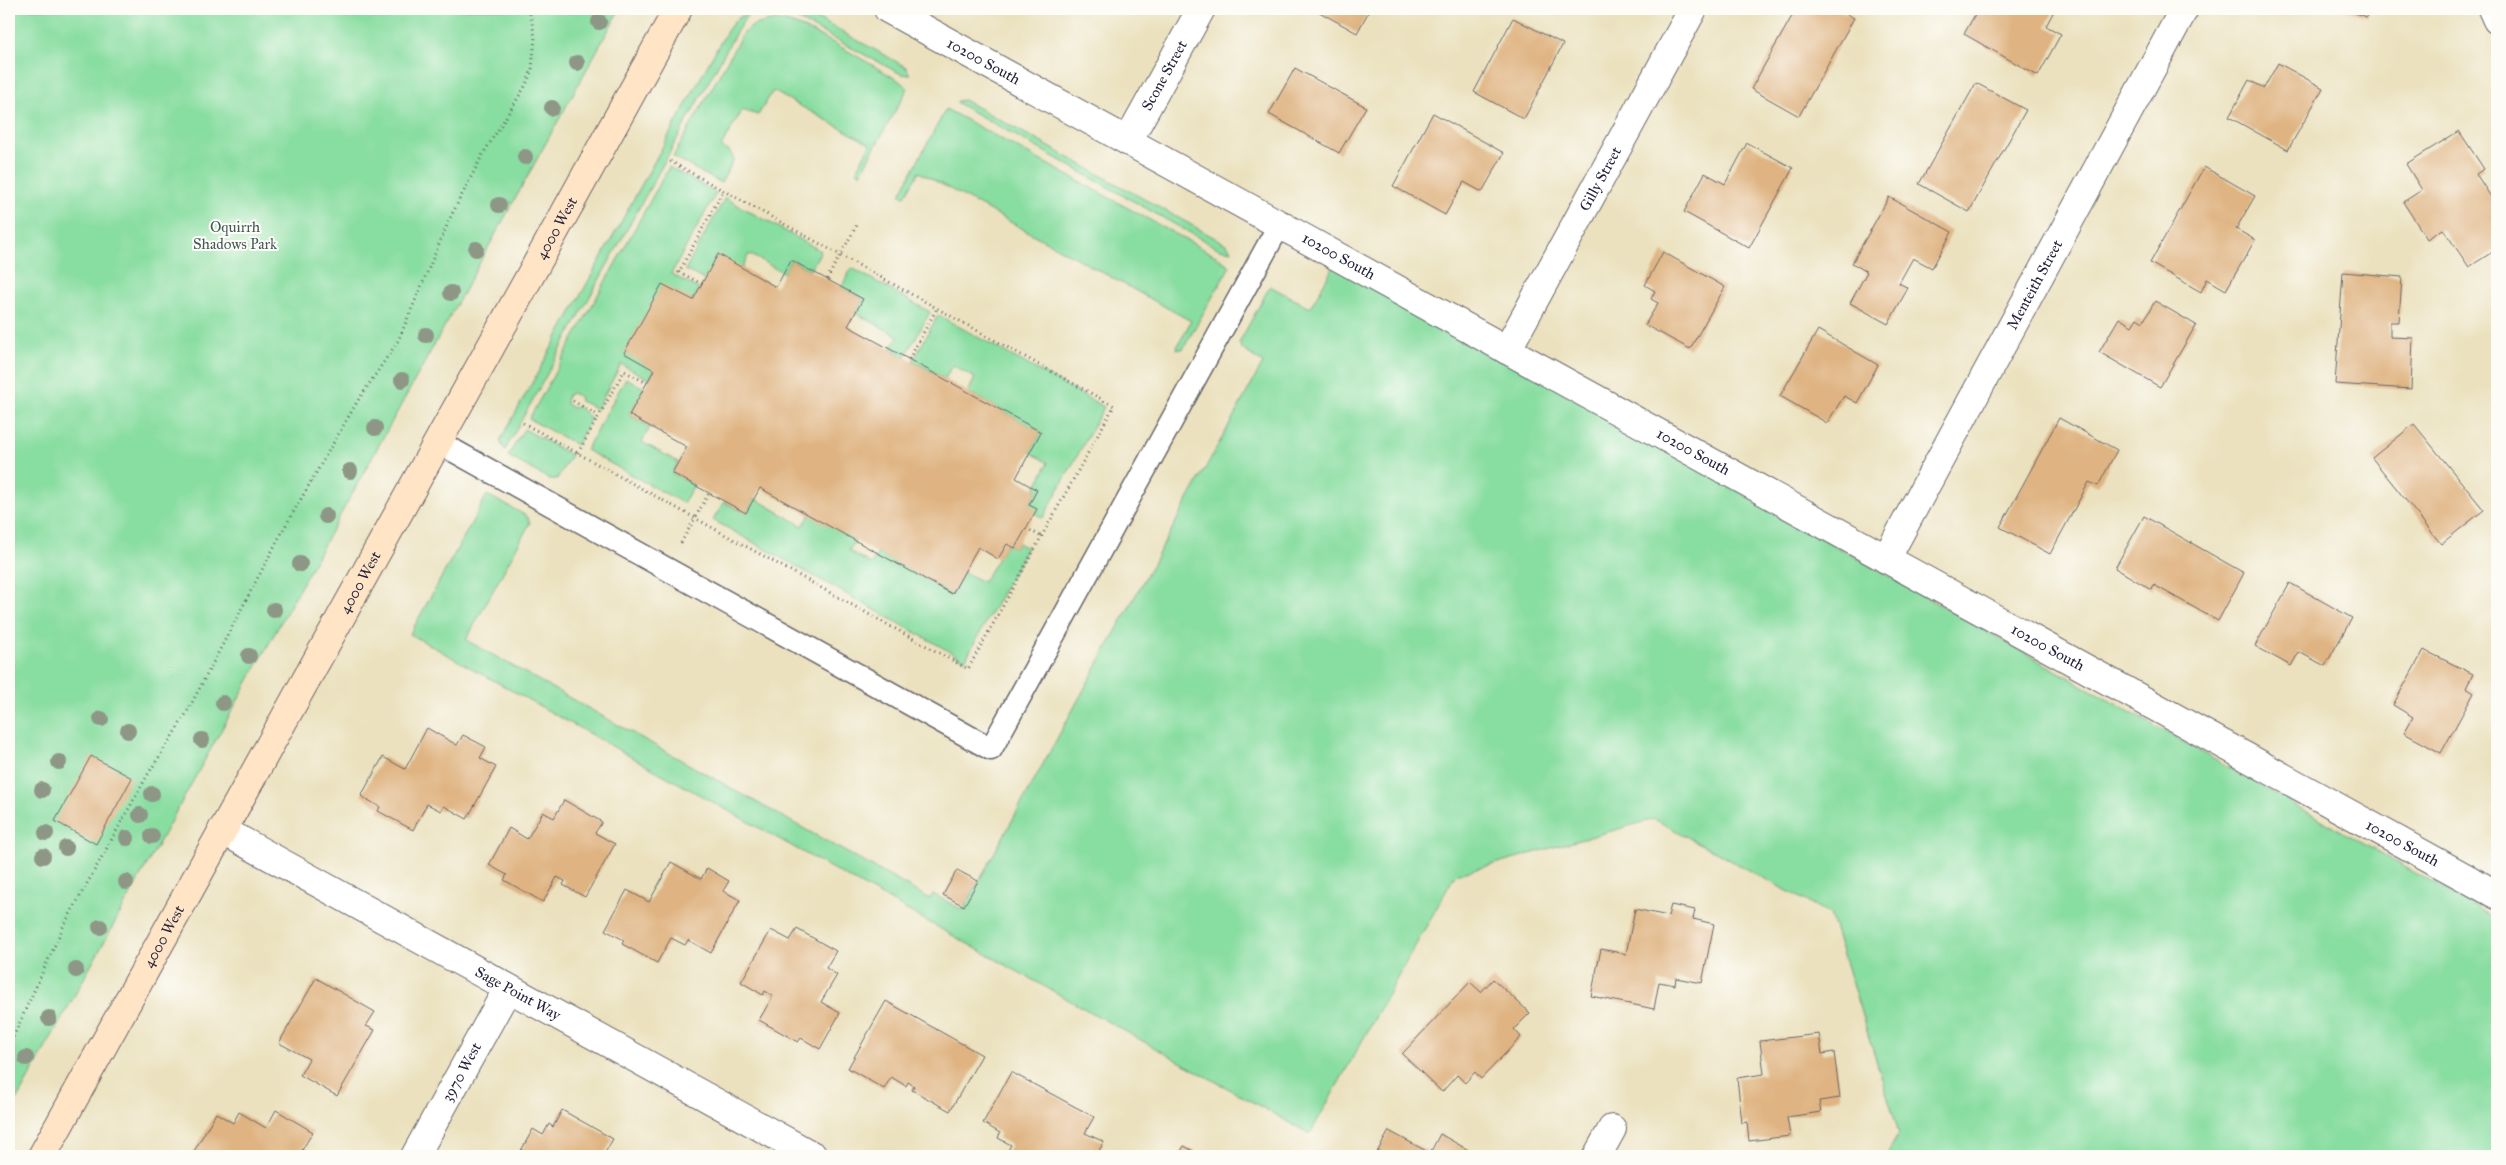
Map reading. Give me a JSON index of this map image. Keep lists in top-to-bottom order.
{
  "streets": {
    "main road": ["4000 West"],
    "street": [
      "10200 South",
      "Scone Street",
      "Gilly Street",
      "Menteith Street",
      "Sage Point Way",
      "3970 West"
    ]
  },
  "crossings": [
    ["10200 South", "Scone Street"],
    ["10200 South", "Gilly Street"],
    ["10200 South", "Menteith Street"],
    ["4000 West", "Sage Point Way"],
    ["Sage Point Way", "3970 West"]
  ],
  "parks": ["Oquirrh Shadows Park"]
}
